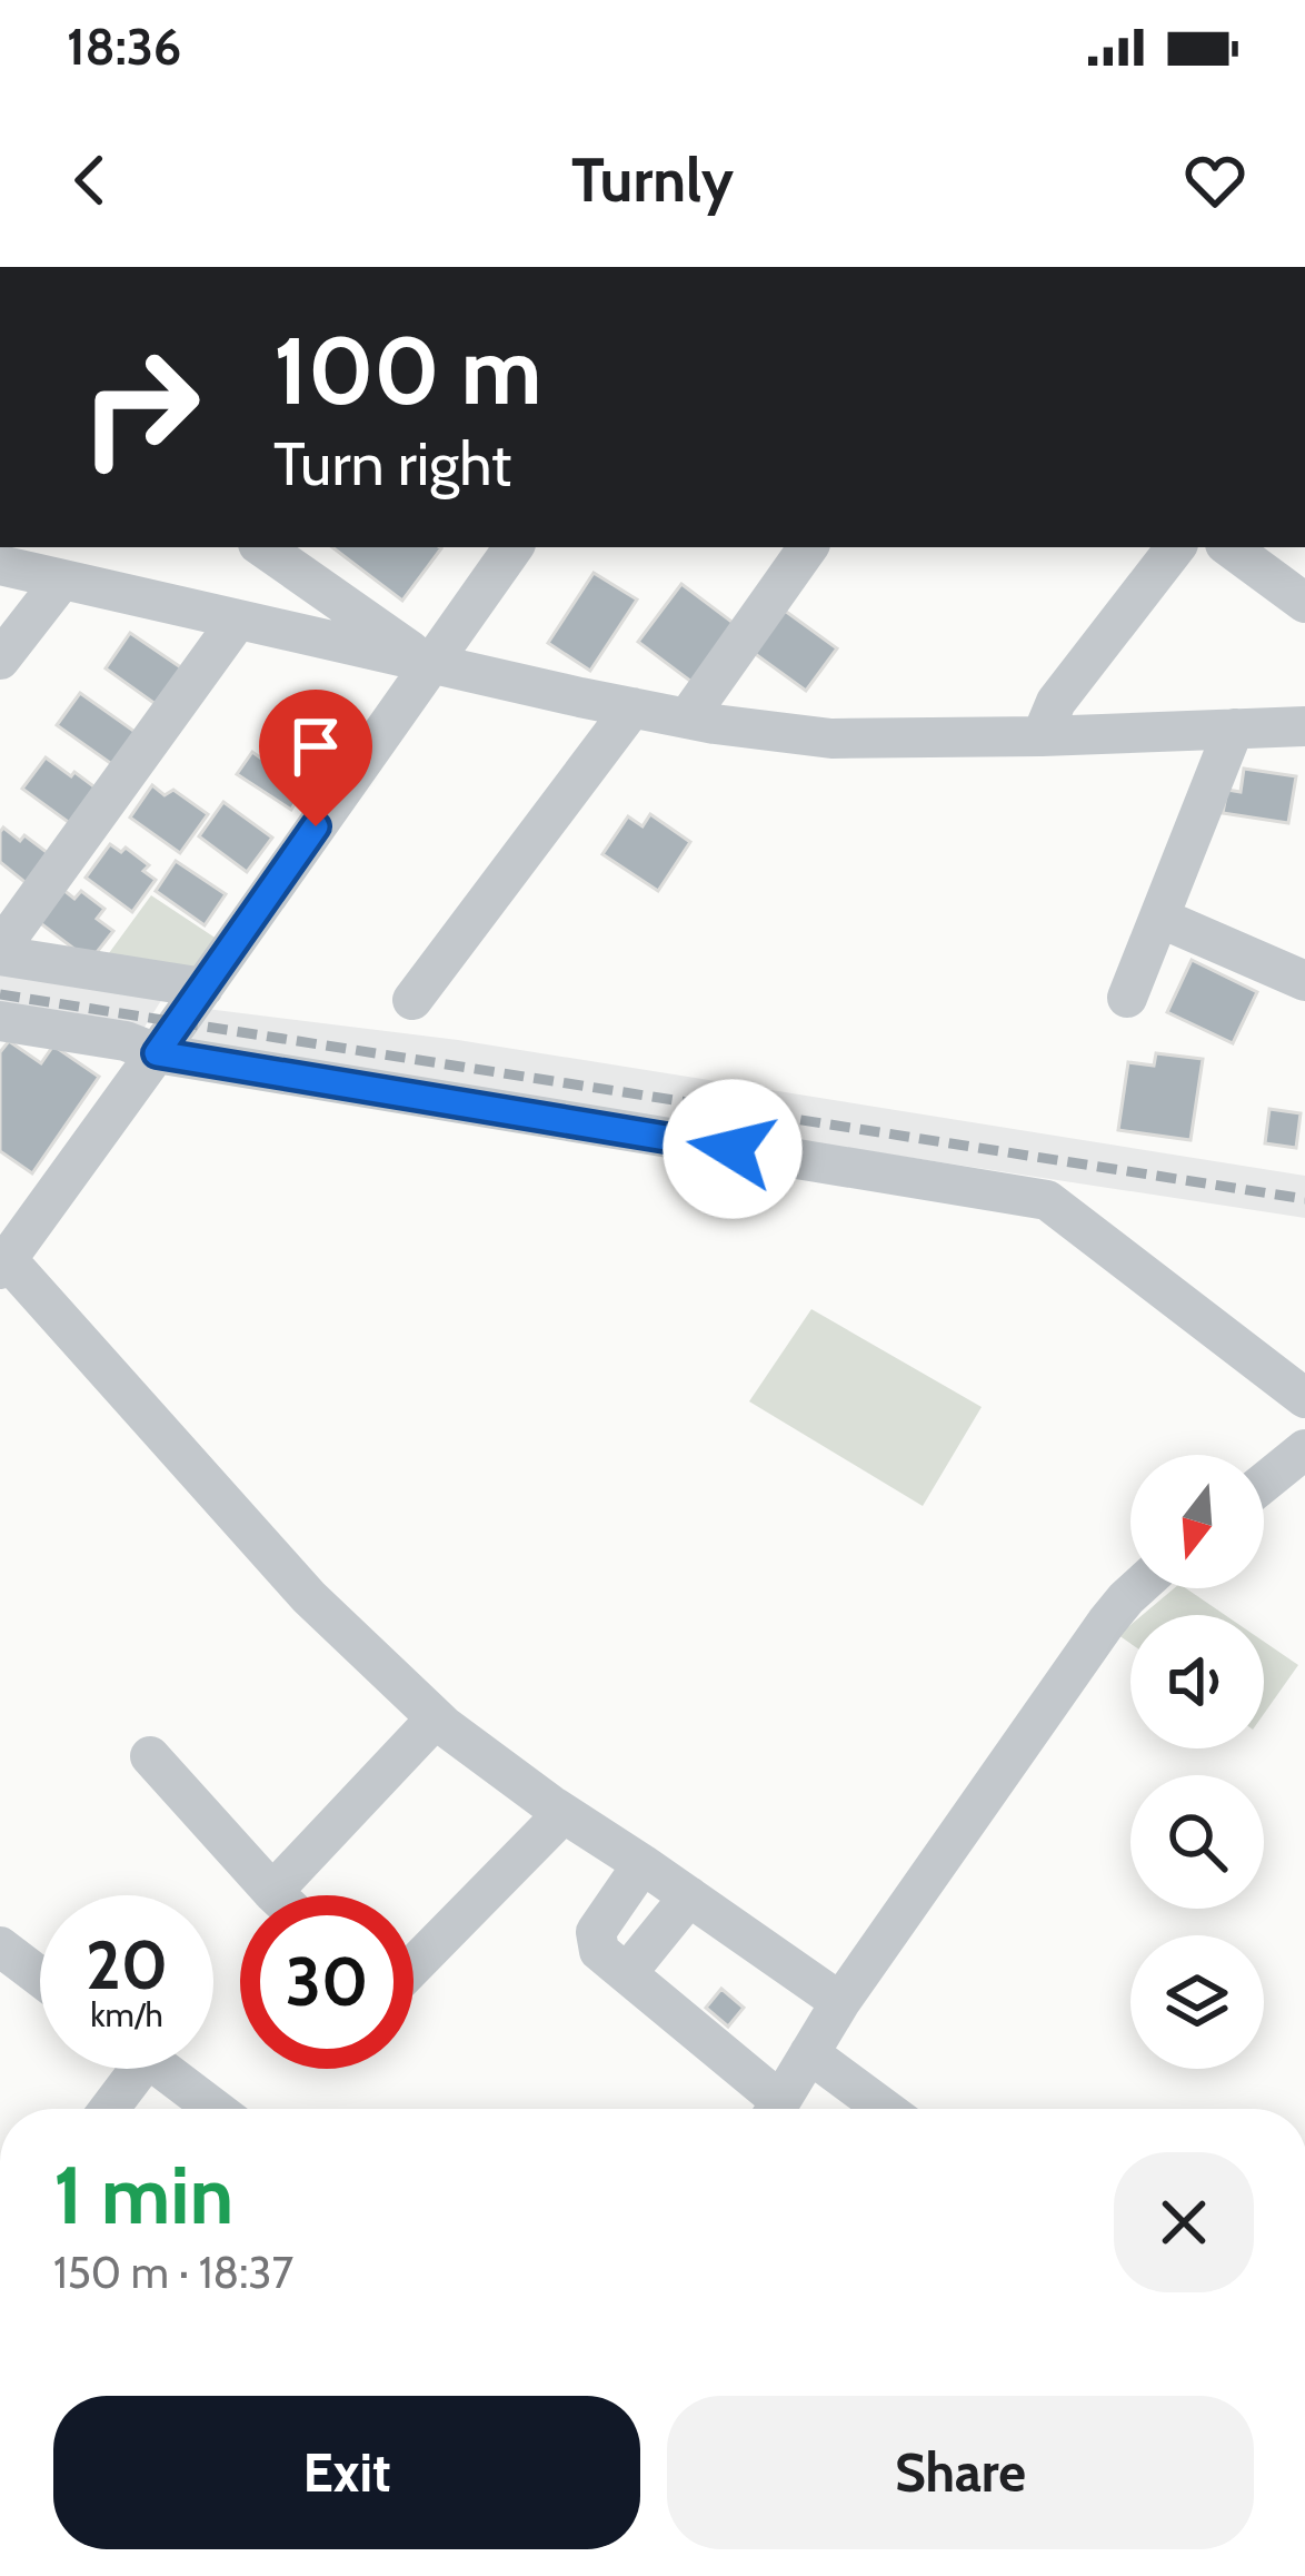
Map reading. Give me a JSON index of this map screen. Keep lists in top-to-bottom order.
{
  "north": "bottom",
  "page": {
    "status": "18:36",
    "header": "Turnly",
    "turn": ["100 m", "Turn right"],
    "speed": "20 km/h",
    "limit": "30",
    "heading": ["1 min", "150 m · 18:37"],
    "buttons": ["Exit", "Share"]
  }
}
